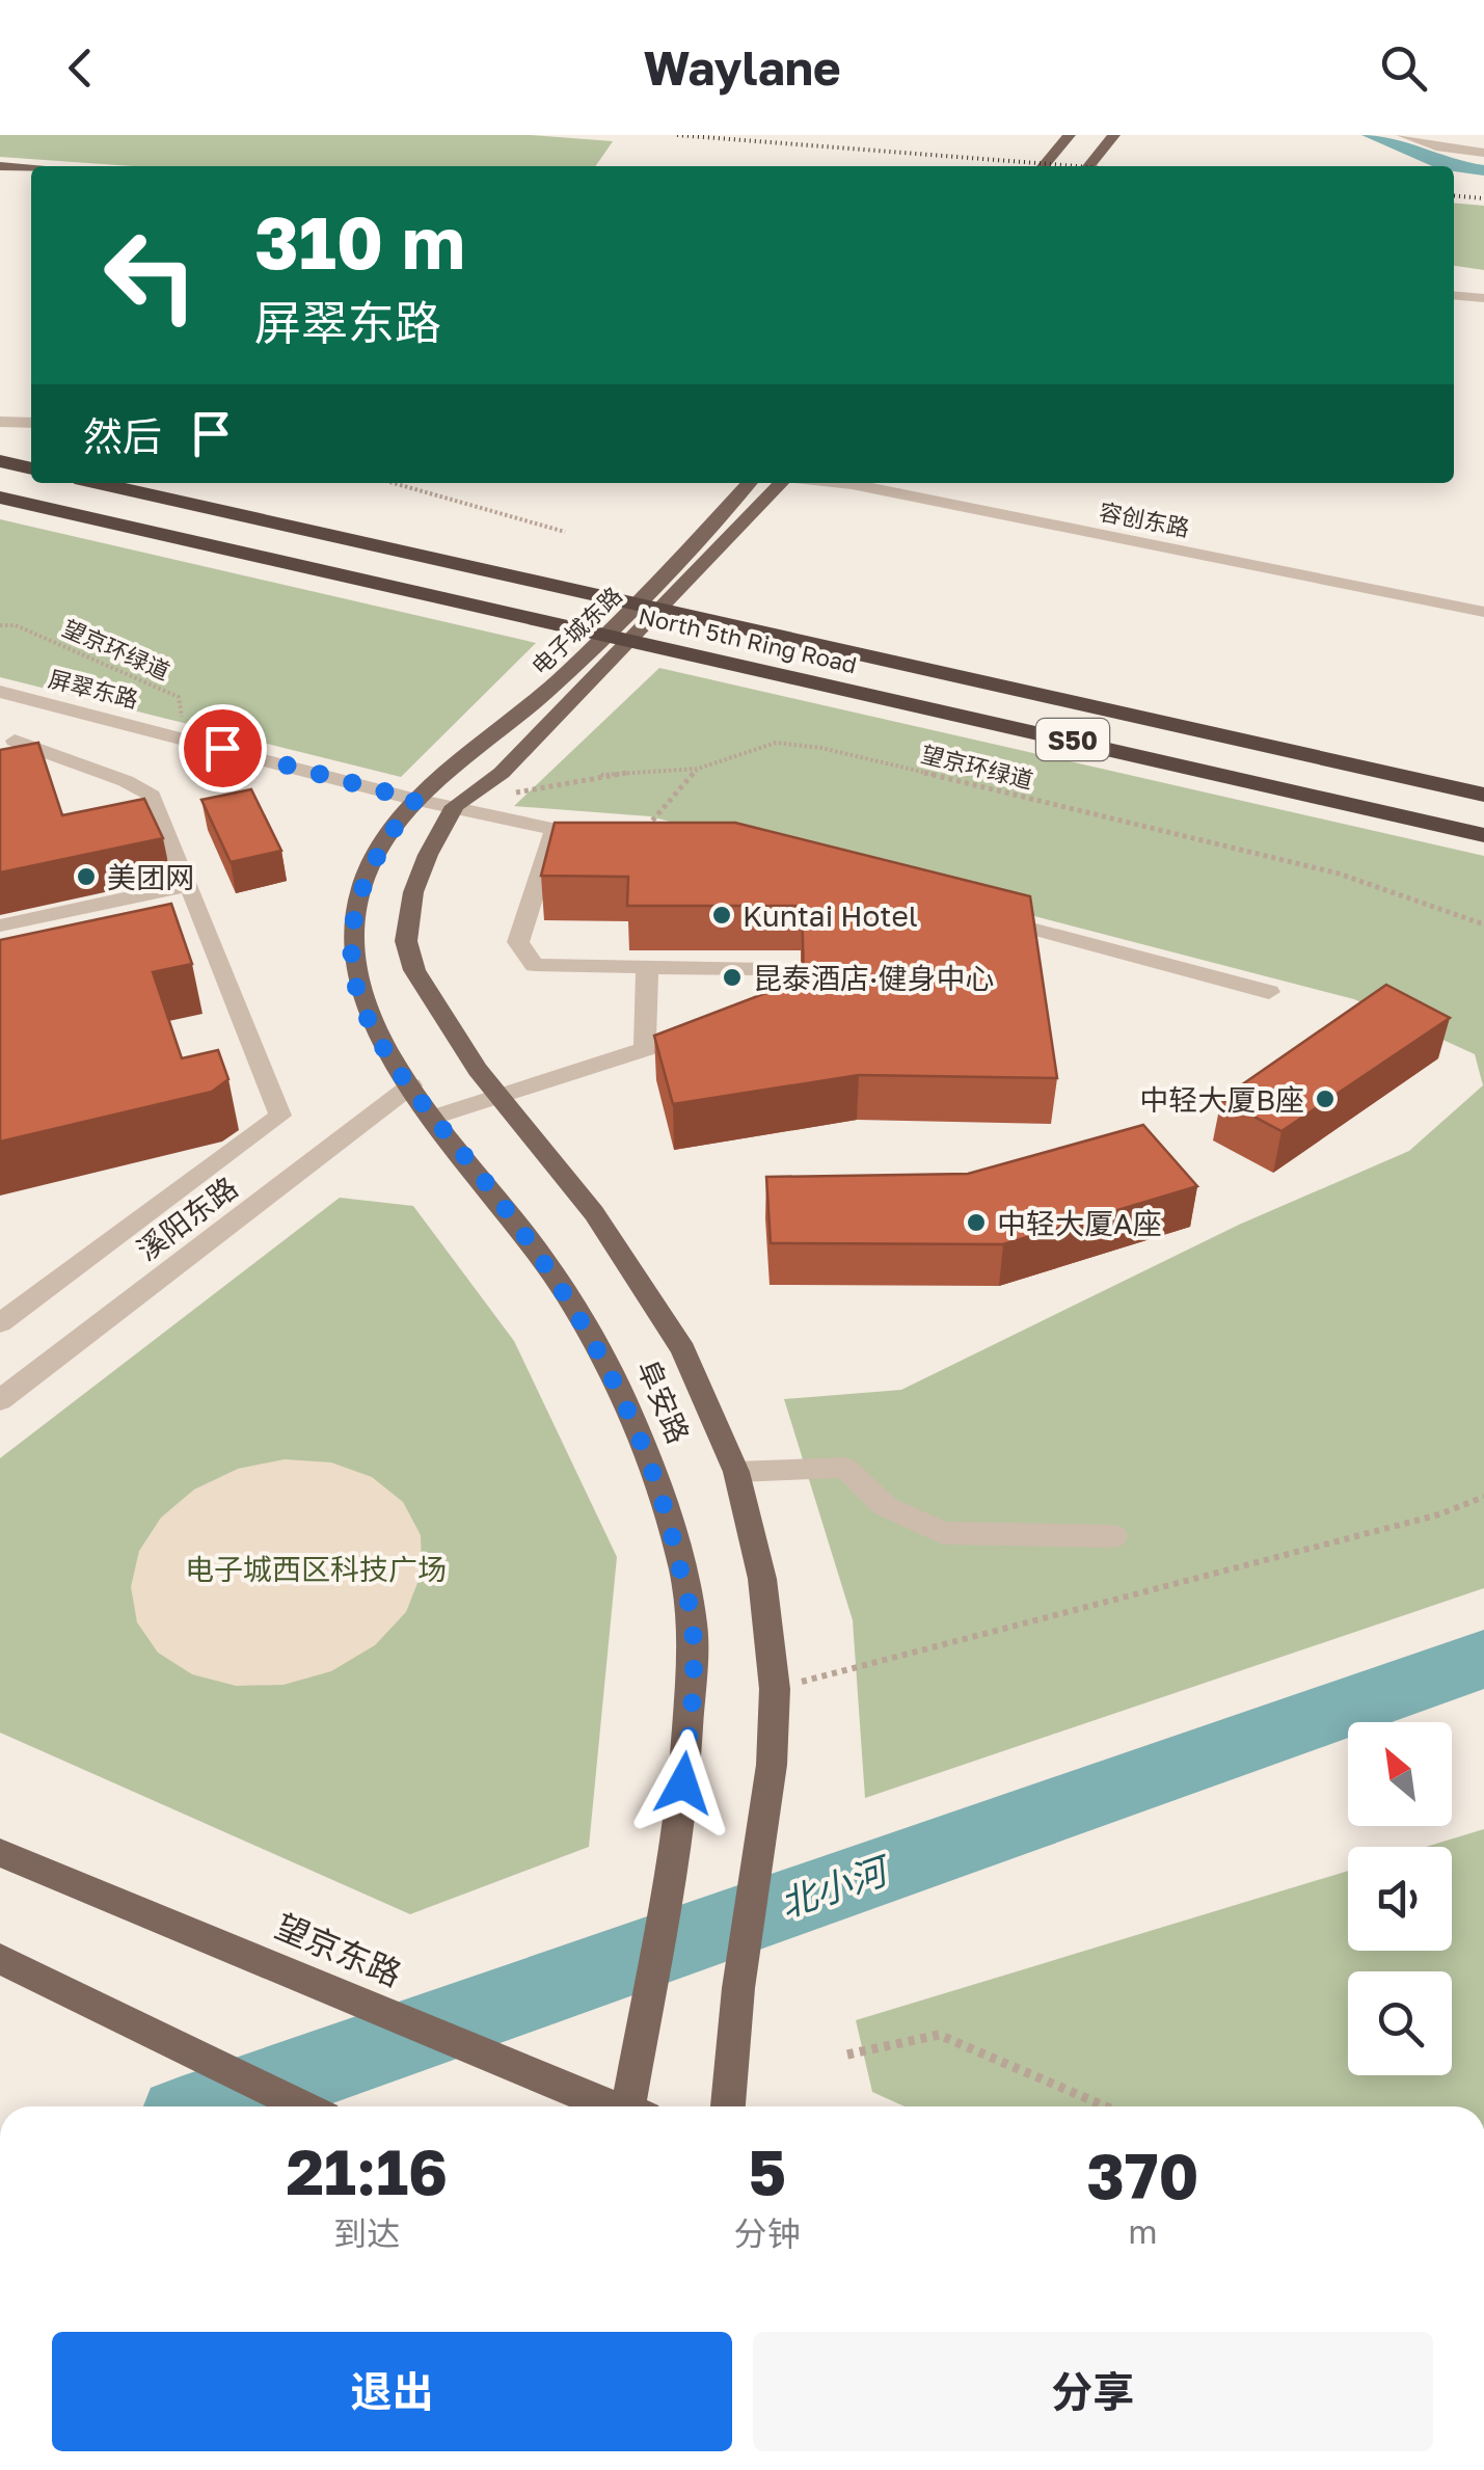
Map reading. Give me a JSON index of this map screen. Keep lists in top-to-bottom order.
{
  "streets": {
    "highway": ["North 5th Ring Road", "S50"],
    "main road": ["电子城东路", "阜安路", "望京东路"],
    "street": ["容创东路", "屏翠东路", "溪阳东路"],
    "path": ["望京环绿道"]
  },
  "crossings": [
    ["电子城东路", "屏翠东路"],
    ["电子城东路", "阜安路"],
    ["望京环绿道", "屏翠东路"],
    ["屏翠东路", "阜安路"],
    ["溪阳东路", "阜安路"]
  ],
  "water": ["北小河"],
  "parks": ["电子城西区科技广场"],
  "places": [
    "美团网",
    "Kuntai Hotel",
    "昆泰酒店·健身中心",
    "中轻大厦B座",
    "中轻大厦A座"
  ],
  "north": "top left",
  "page": {
    "header": "Waylane",
    "turn": ["310 m", "屏翠东路"],
    "then": "然后",
    "eta": [
      "21:16",
      "到达",
      "5",
      "分钟",
      "370",
      "m"
    ],
    "buttons": ["退出", "分享"]
  }
}
